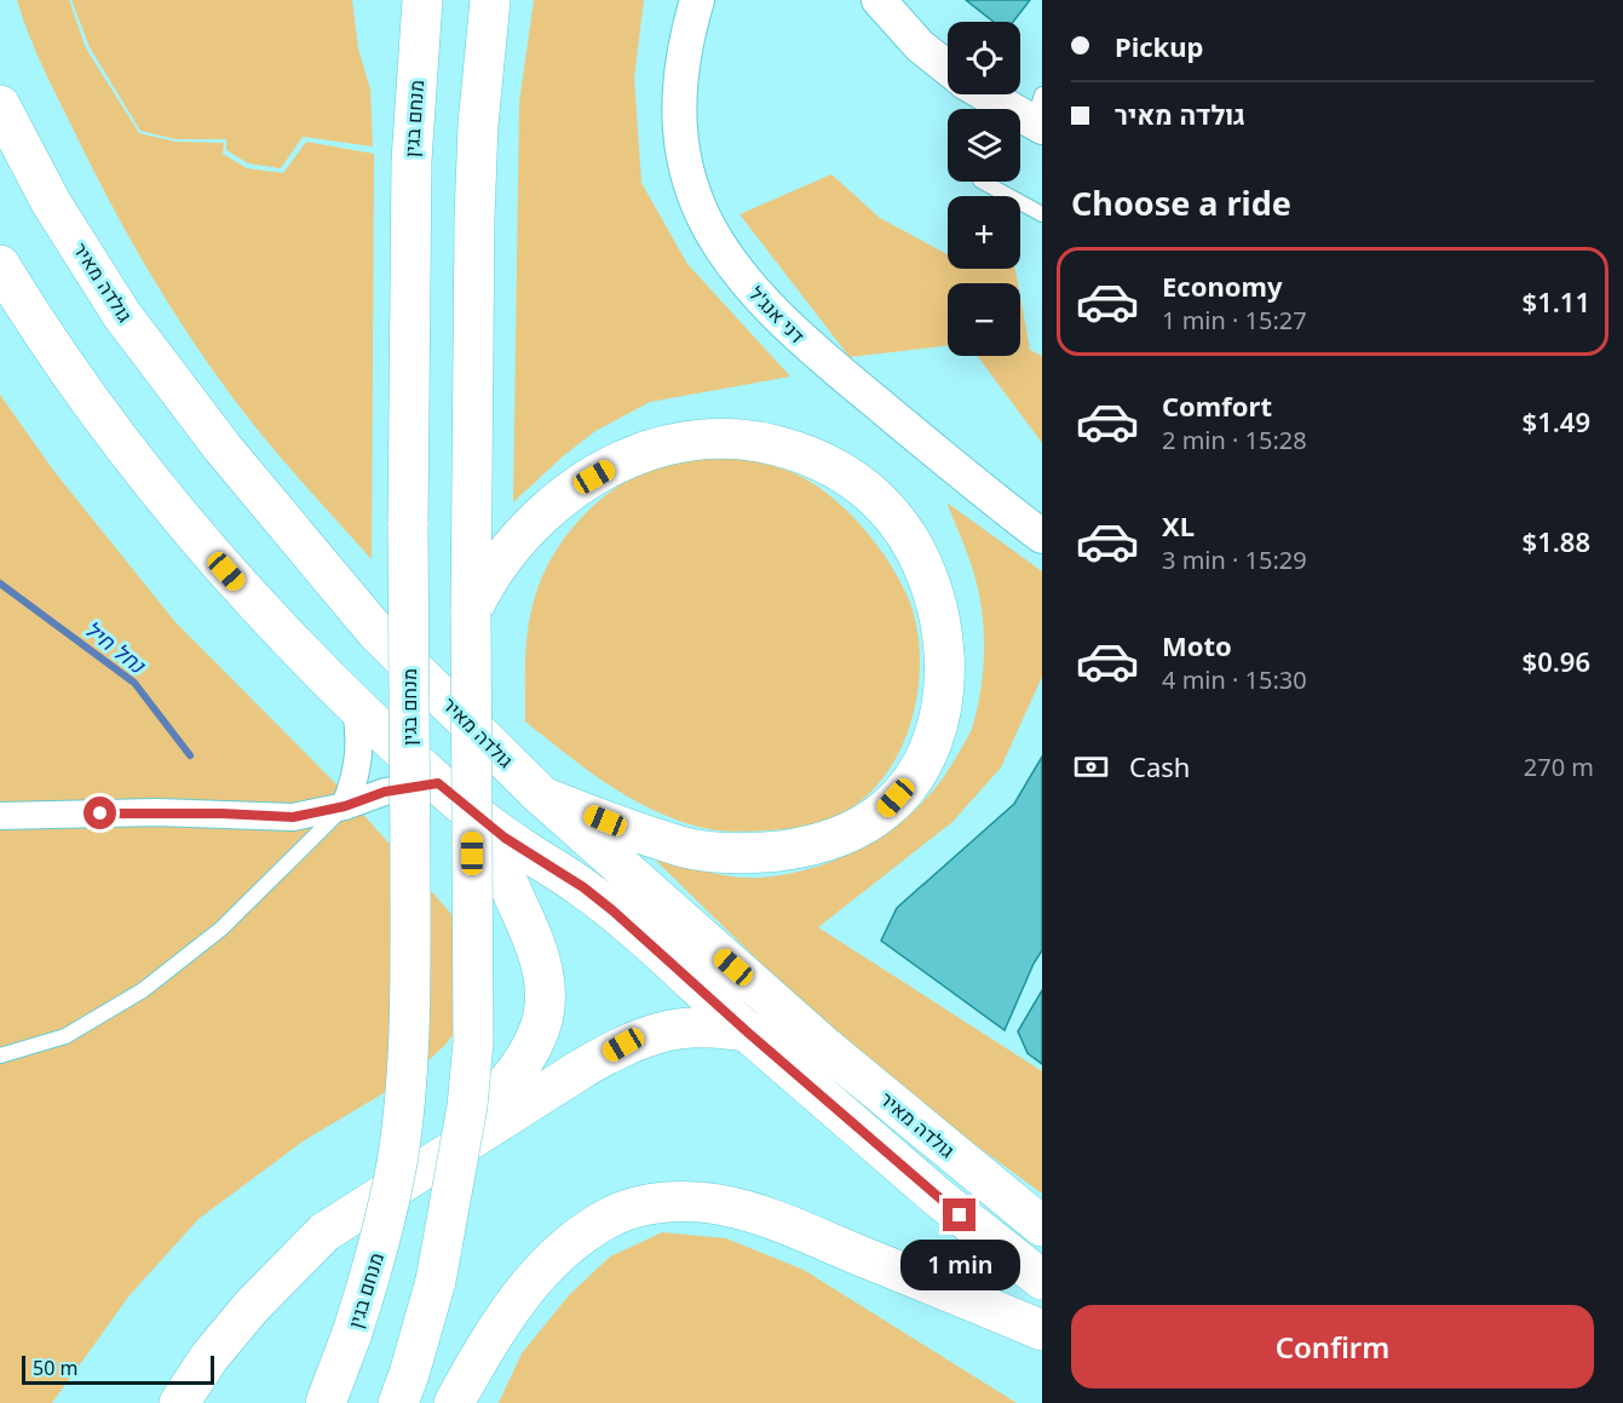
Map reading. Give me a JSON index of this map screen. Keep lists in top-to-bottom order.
{
  "streets": {
    "main road": ["מנחם בגין", "גולדה מאיר"],
    "street": ["דני אנג'ל"]
  },
  "water": ["נחל חיל"],
  "scale_bar": "50 m",
  "page": {
    "banner": ["Pickup", "גולדה מאיר"],
    "map_buttons": ["+", "−"],
    "heading": "Choose a ride",
    "list": [
      {
        "name": "Economy",
        "note": "1 min · 15:27",
        "value": "$1.11"
      },
      {
        "name": "Comfort",
        "note": "2 min · 15:28",
        "value": "$1.49"
      },
      {
        "name": "XL",
        "note": "3 min · 15:29",
        "value": "$1.88"
      },
      {
        "name": "Moto",
        "note": "4 min · 15:30",
        "value": "$0.96"
      }
    ],
    "pay": ["Cash", "270 m"],
    "bubble": "1 min",
    "buttons": "Confirm",
    "scale": "50 m"
  }
}
